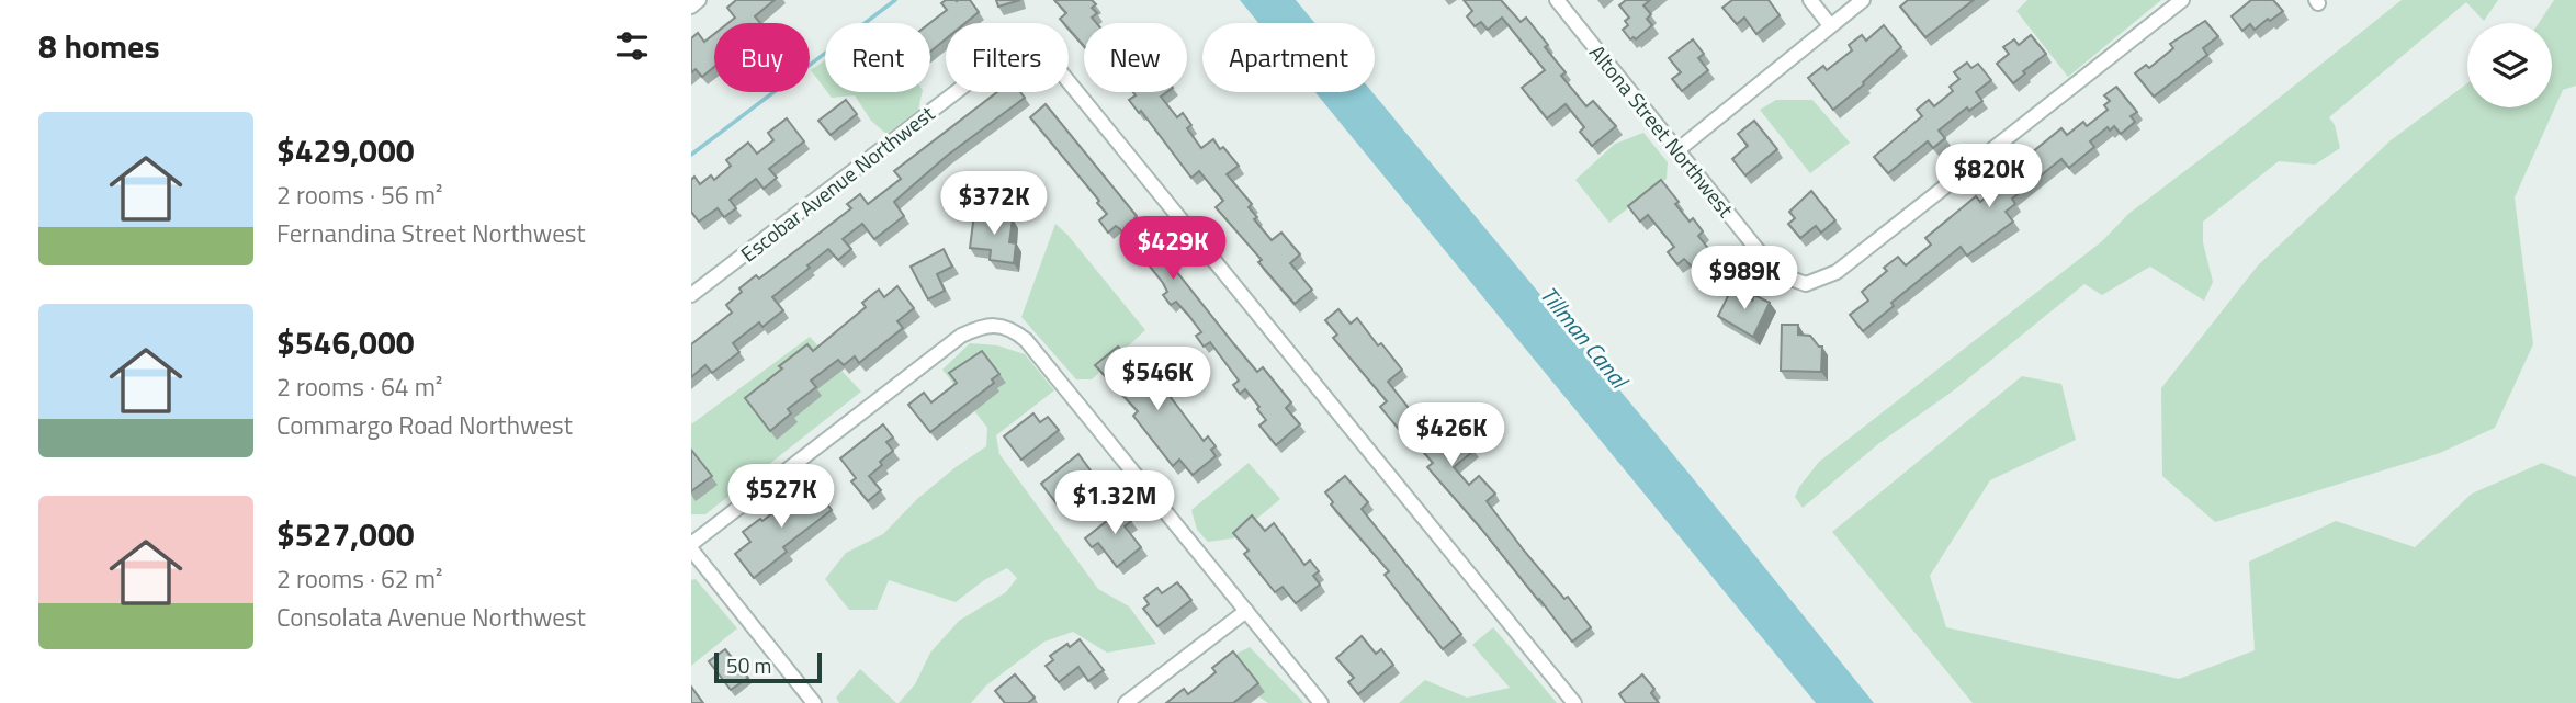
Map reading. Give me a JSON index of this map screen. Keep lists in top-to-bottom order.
{
  "streets": {
    "street": ["Altona Street Northwest", "Escobar Avenue Northwest"]
  },
  "water": ["Tillman Canal"],
  "scale_bar": "50 m",
  "page": {
    "heading": "8 homes",
    "chip": [
      "Buy",
      "Rent",
      "Filters",
      "New",
      "Apartment"
    ],
    "list": [
      {
        "name": "$429,000",
        "note": "2 rooms · 56 m² · Fernandina Street Northwest"
      },
      {
        "name": "$546,000",
        "note": "2 rooms · 64 m² · Commargo Road Northwest"
      },
      {
        "name": "$527,000",
        "note": "2 rooms · 62 m² · Consolata Avenue Northwest"
      }
    ],
    "price": [
      "$820K",
      "$372K",
      "$429K",
      "$989K",
      "$546K",
      "$426K",
      "$527K",
      "$1.32M"
    ],
    "scale": "50 m"
  }
}
